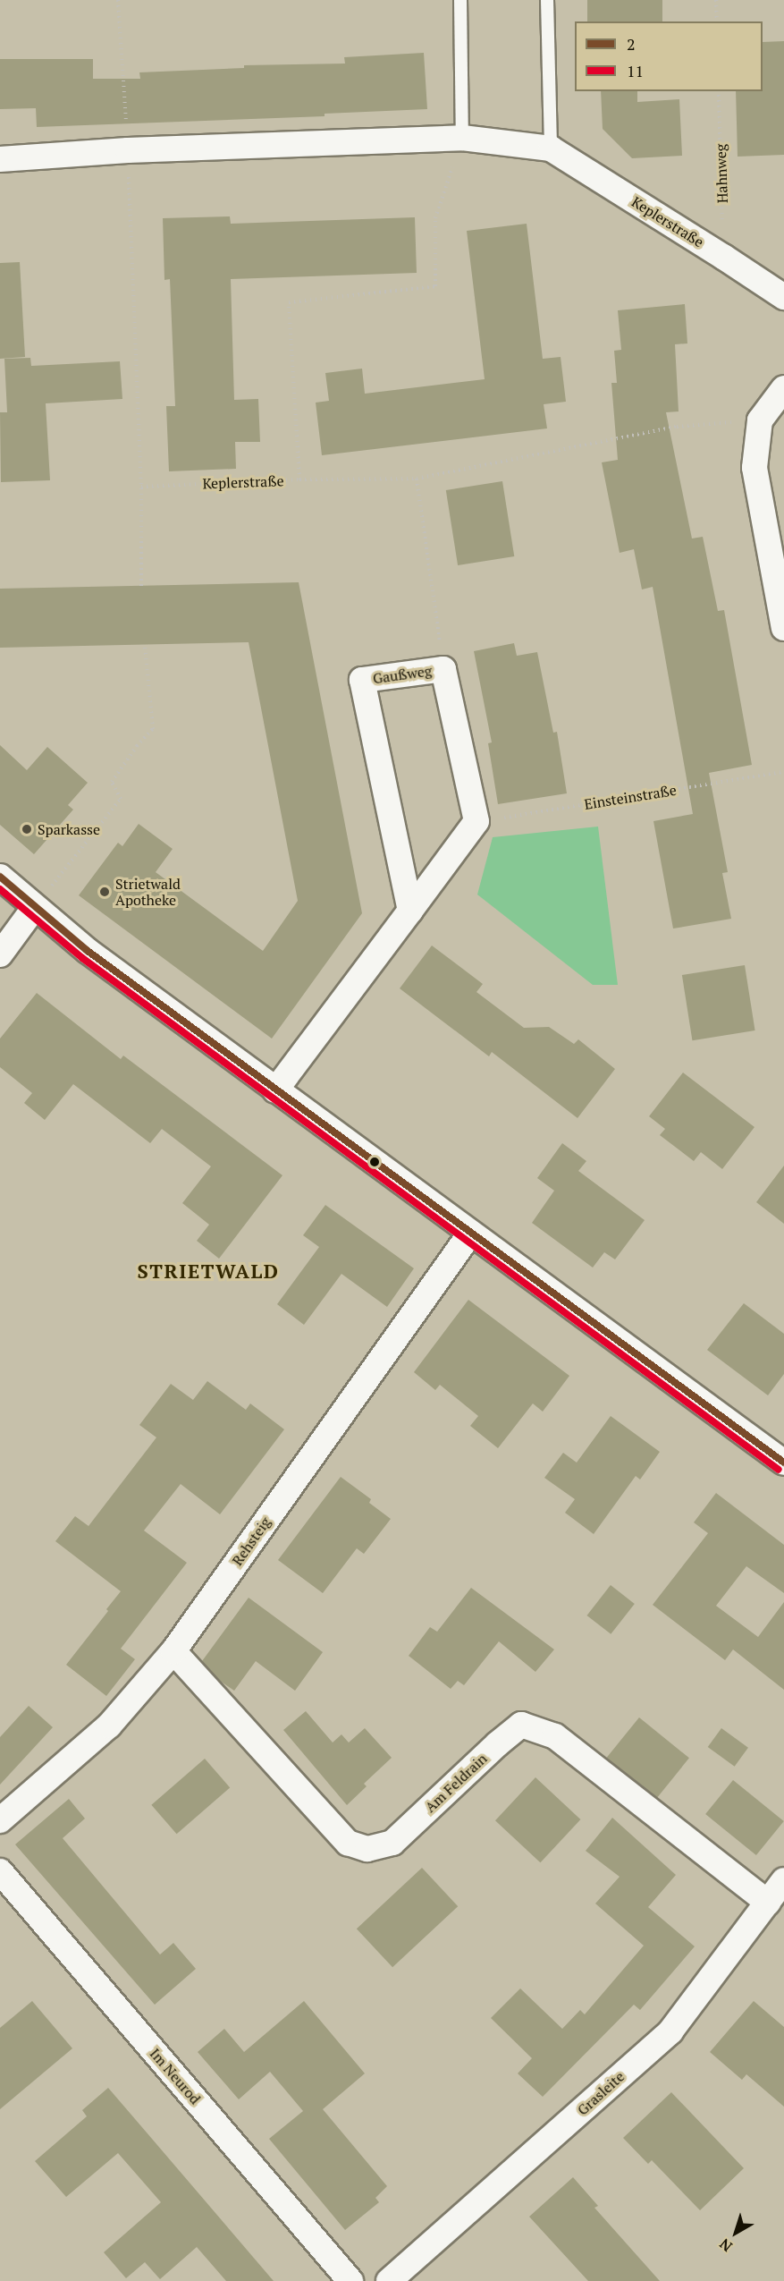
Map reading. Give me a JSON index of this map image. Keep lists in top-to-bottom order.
{
  "streets": {
    "street": [
      "Keplerstraße",
      "Gaußweg",
      "Rehsteig",
      "Am Feldrain",
      "Im Neurod",
      "Grasleite"
    ],
    "path": ["Hahnweg", "Einsteinstraße"]
  },
  "crossings": [
    ["Hahnweg", "Keplerstraße"],
    ["Gaußweg", "Einsteinstraße"],
    ["Rehsteig", "Am Feldrain"],
    ["Am Feldrain", "Grasleite"]
  ],
  "districts": ["STRIETWALD"],
  "places": ["Sparkasse", "Strietwald Apotheke"],
  "lines": ["transit line 2", "transit line 11"],
  "legend": ["2", "11"],
  "north": "bottom left"
}
